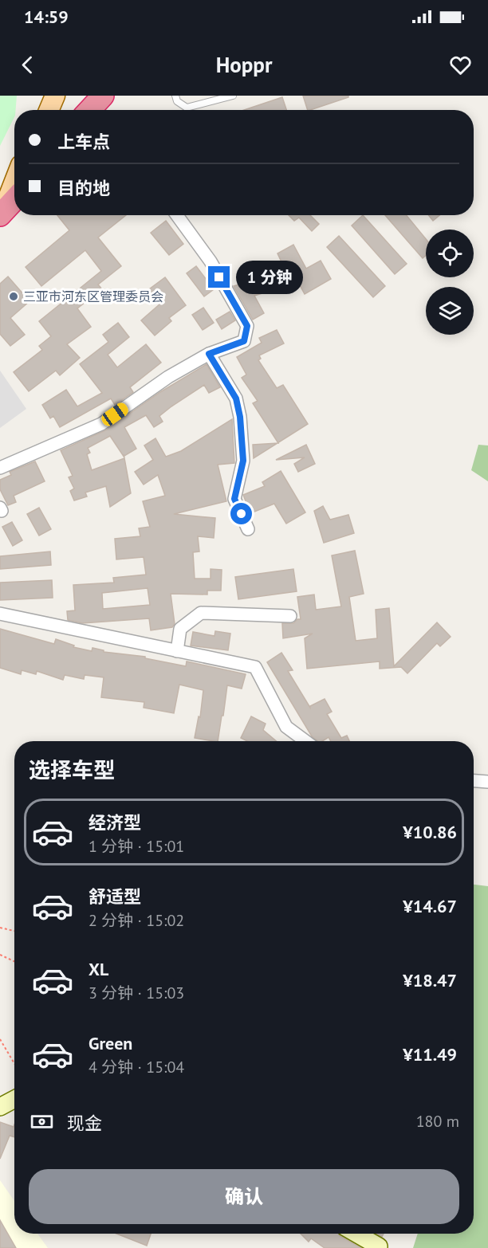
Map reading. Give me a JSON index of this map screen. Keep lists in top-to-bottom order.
{
  "places": ["三亚市河东区管理委员会"],
  "page": {
    "status": "14:59",
    "header": "Hoppr",
    "banner": ["上车点", "目的地"],
    "bubble": "1 分钟",
    "heading": "选择车型",
    "list": [
      {
        "name": "经济型",
        "note": "1 分钟 · 15:01",
        "value": "¥10.86"
      },
      {
        "name": "舒适型",
        "note": "2 分钟 · 15:02",
        "value": "¥14.67"
      },
      {
        "name": "XL",
        "note": "3 分钟 · 15:03",
        "value": "¥18.47"
      },
      {
        "name": "Green",
        "note": "4 分钟 · 15:04",
        "value": "¥11.49"
      }
    ],
    "pay": ["现金", "180 m"],
    "buttons": "确认"
  }
}
